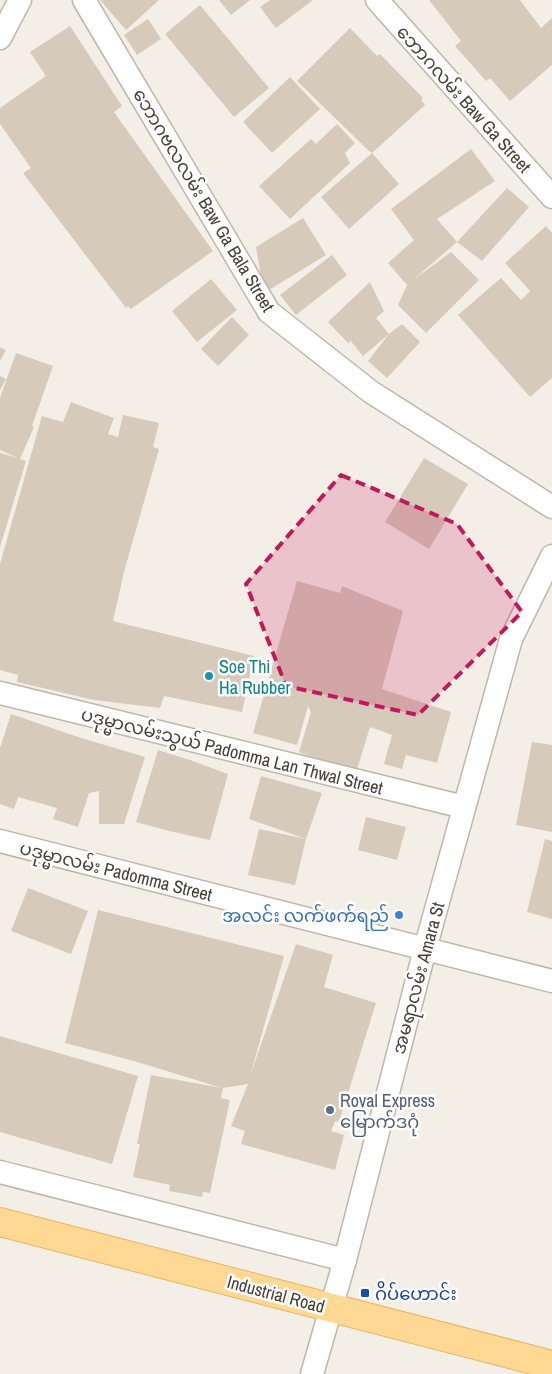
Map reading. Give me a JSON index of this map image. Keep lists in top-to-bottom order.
{
  "streets": {
    "main road": ["Industrial Road"],
    "street": [
      "ဘောဂလမ်း Baw Ga Street",
      "ဘောဂဗလလမ်း Baw Ga Bala Street",
      "ပဒုမ္မာလမ်းသွယ် Padomma Lan Thwal Street",
      "ပဒုမ္မာလမ်း Padomma Street",
      "အမရာလမ်း Amara St"
    ]
  },
  "crossings": [
    ["ပဒုမ္မာလမ်းသွယ် Padomma Lan Thwal Street", "အမရာလမ်း Amara St"],
    ["ပဒုမ္မာလမ်း Padomma Street", "အမရာလမ်း Amara St"],
    ["အမရာလမ်း Amara St", "Industrial Road"]
  ],
  "places": {
    "other": ["Soe Thi Ha Rubber", "အလင်း လက်ဖက်ရည်", "Royal Express မြောက်ဒဂုံ"],
    "transit": ["ဂိပ်ဟောင်း"]
  }
}
